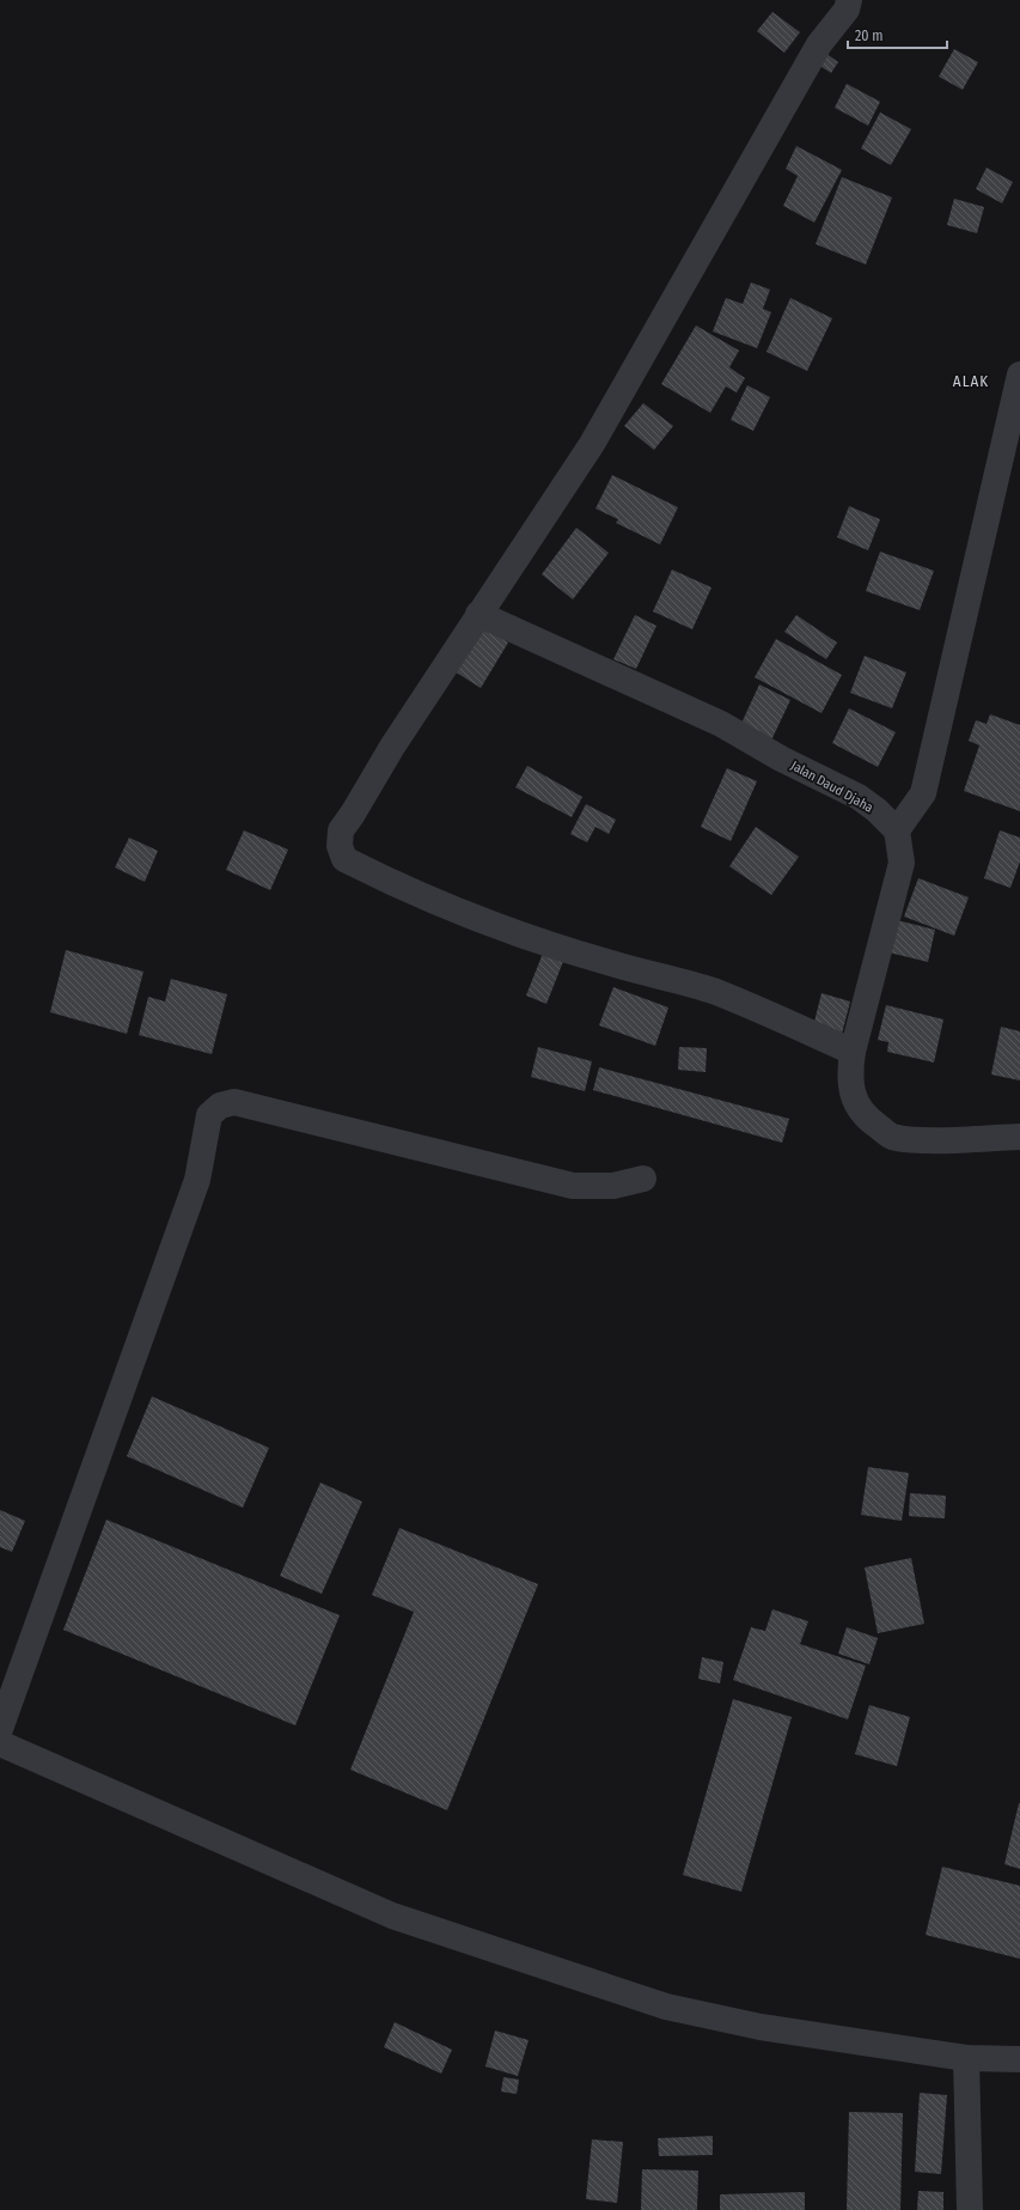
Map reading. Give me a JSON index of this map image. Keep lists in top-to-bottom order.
{
  "streets": {
    "street": ["Jalan Daud Djaha"]
  },
  "districts": ["ALAK"],
  "scale_bar": "20 m"
}
